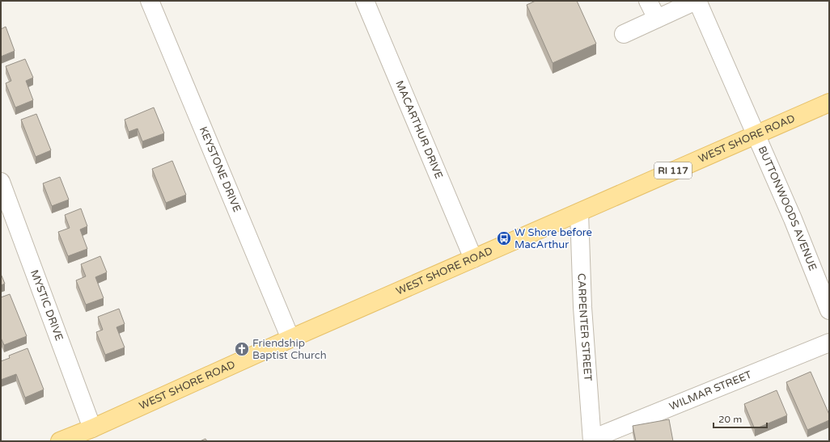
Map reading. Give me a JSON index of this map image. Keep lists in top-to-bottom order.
{
  "streets": {
    "main road": ["WEST SHORE ROAD", "RI 117"],
    "street": [
      "MACARTHUR DRIVE",
      "KEYSTONE DRIVE",
      "BUTTONWOODS AVENUE",
      "MYSTIC DRIVE",
      "CARPENTER STREET",
      "WILMAR STREET"
    ]
  },
  "crossings": [
    ["MACARTHUR DRIVE", "WEST SHORE ROAD"],
    ["WEST SHORE ROAD", "KEYSTONE DRIVE"],
    ["WEST SHORE ROAD", "BUTTONWOODS AVENUE"],
    ["WEST SHORE ROAD", "MYSTIC DRIVE"],
    ["WEST SHORE ROAD", "CARPENTER STREET"],
    ["CARPENTER STREET", "WILMAR STREET"]
  ],
  "places": {
    "bus stop": ["W Shore before MacArthur"],
    "church": ["Friendship Baptist Church"]
  },
  "scale_bar": "20 m"
}
